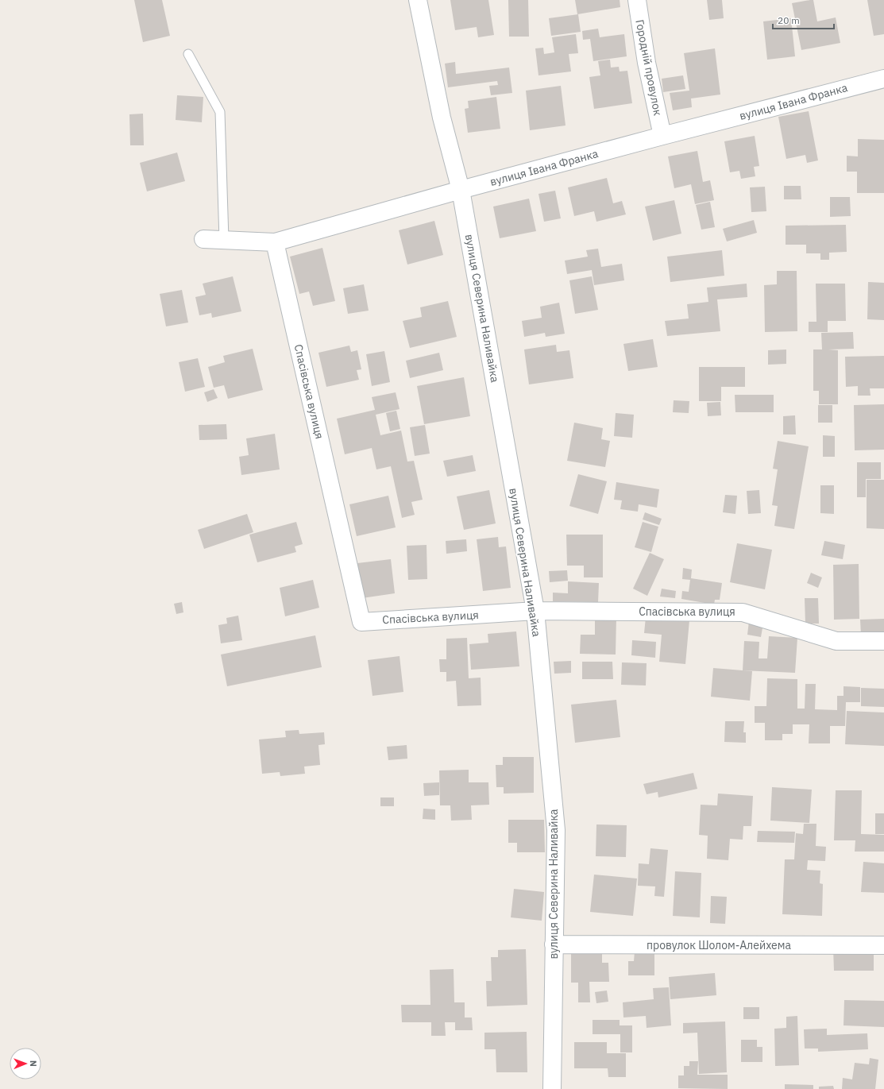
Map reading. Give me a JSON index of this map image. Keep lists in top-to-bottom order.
{
  "streets": {
    "street": [
      "Городній провулок",
      "вулиця Івана Франка",
      "вулиця Северина Наливайка",
      "Спасівська вулиця",
      "провулок Шолом-Алейхема"
    ]
  },
  "crossings": [
    ["Городній провулок", "вулиця Івана Франка"],
    ["вулиця Івана Франка", "вулиця Северина Наливайка"],
    ["вулиця Івана Франка", "Спасівська вулиця"],
    ["вулиця Северина Наливайка", "Спасівська вулиця"],
    ["вулиця Северина Наливайка", "провулок Шолом-Алейхема"]
  ],
  "scale_bar": "20 m",
  "north": "right"
}
